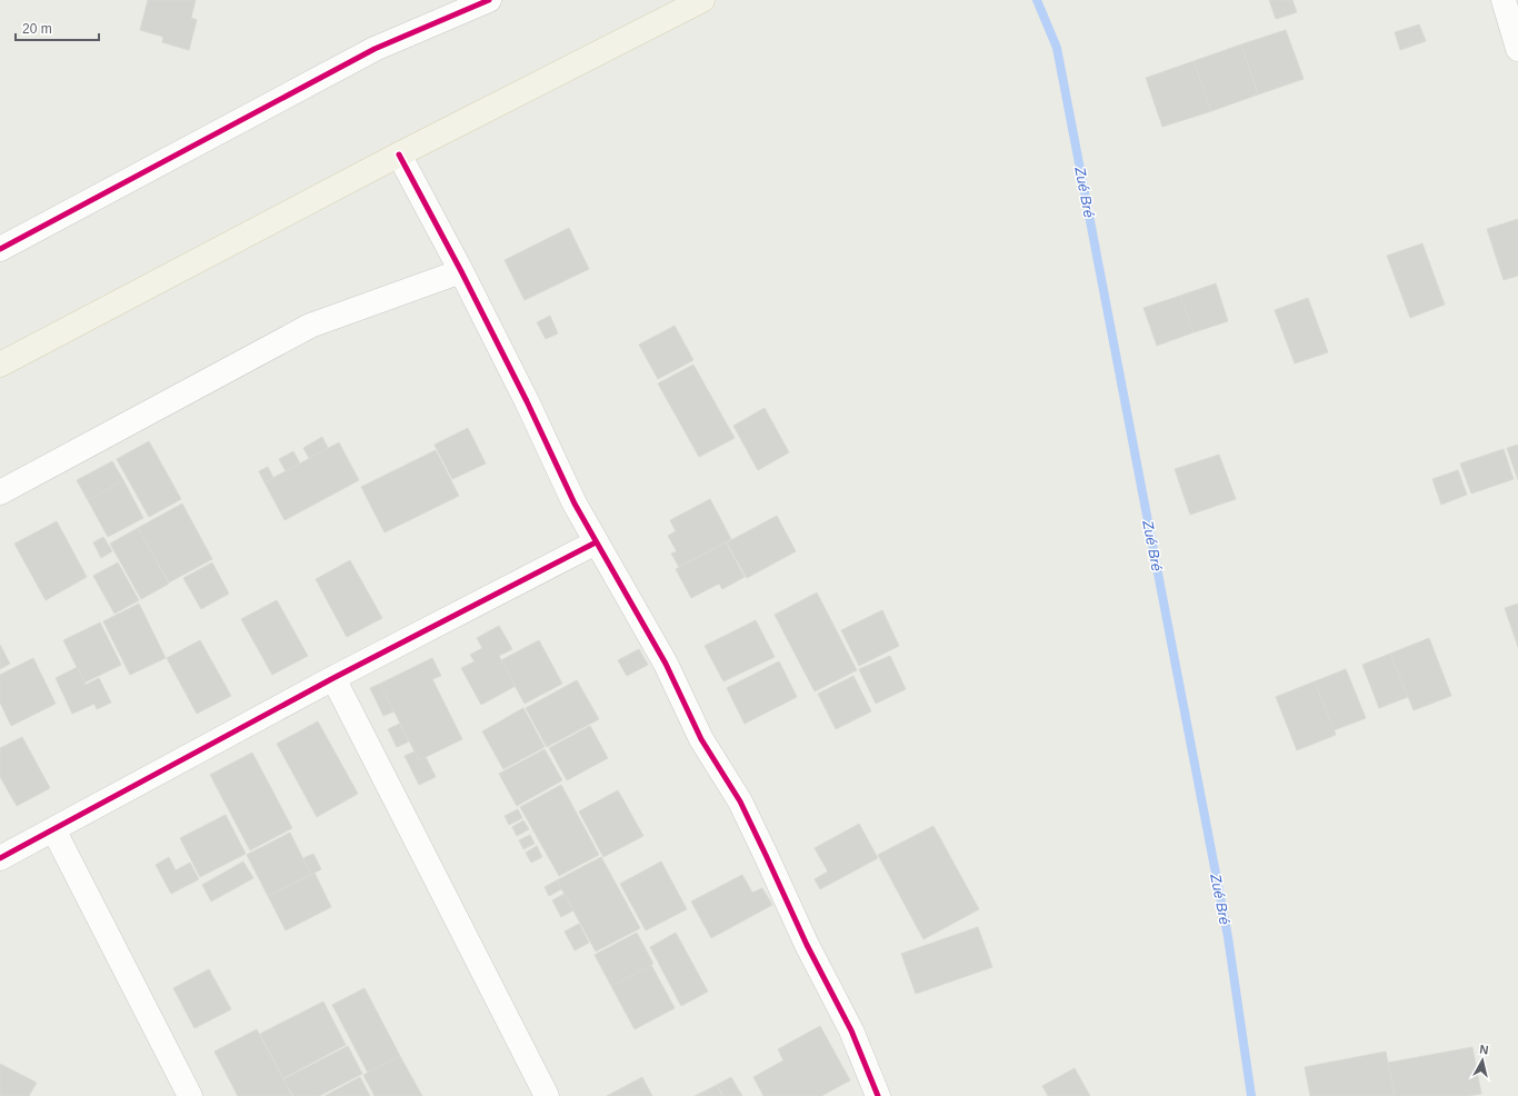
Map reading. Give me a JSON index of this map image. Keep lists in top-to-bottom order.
{
  "water": ["Zué Bré"],
  "scale_bar": "20 m",
  "north": "top"
}
